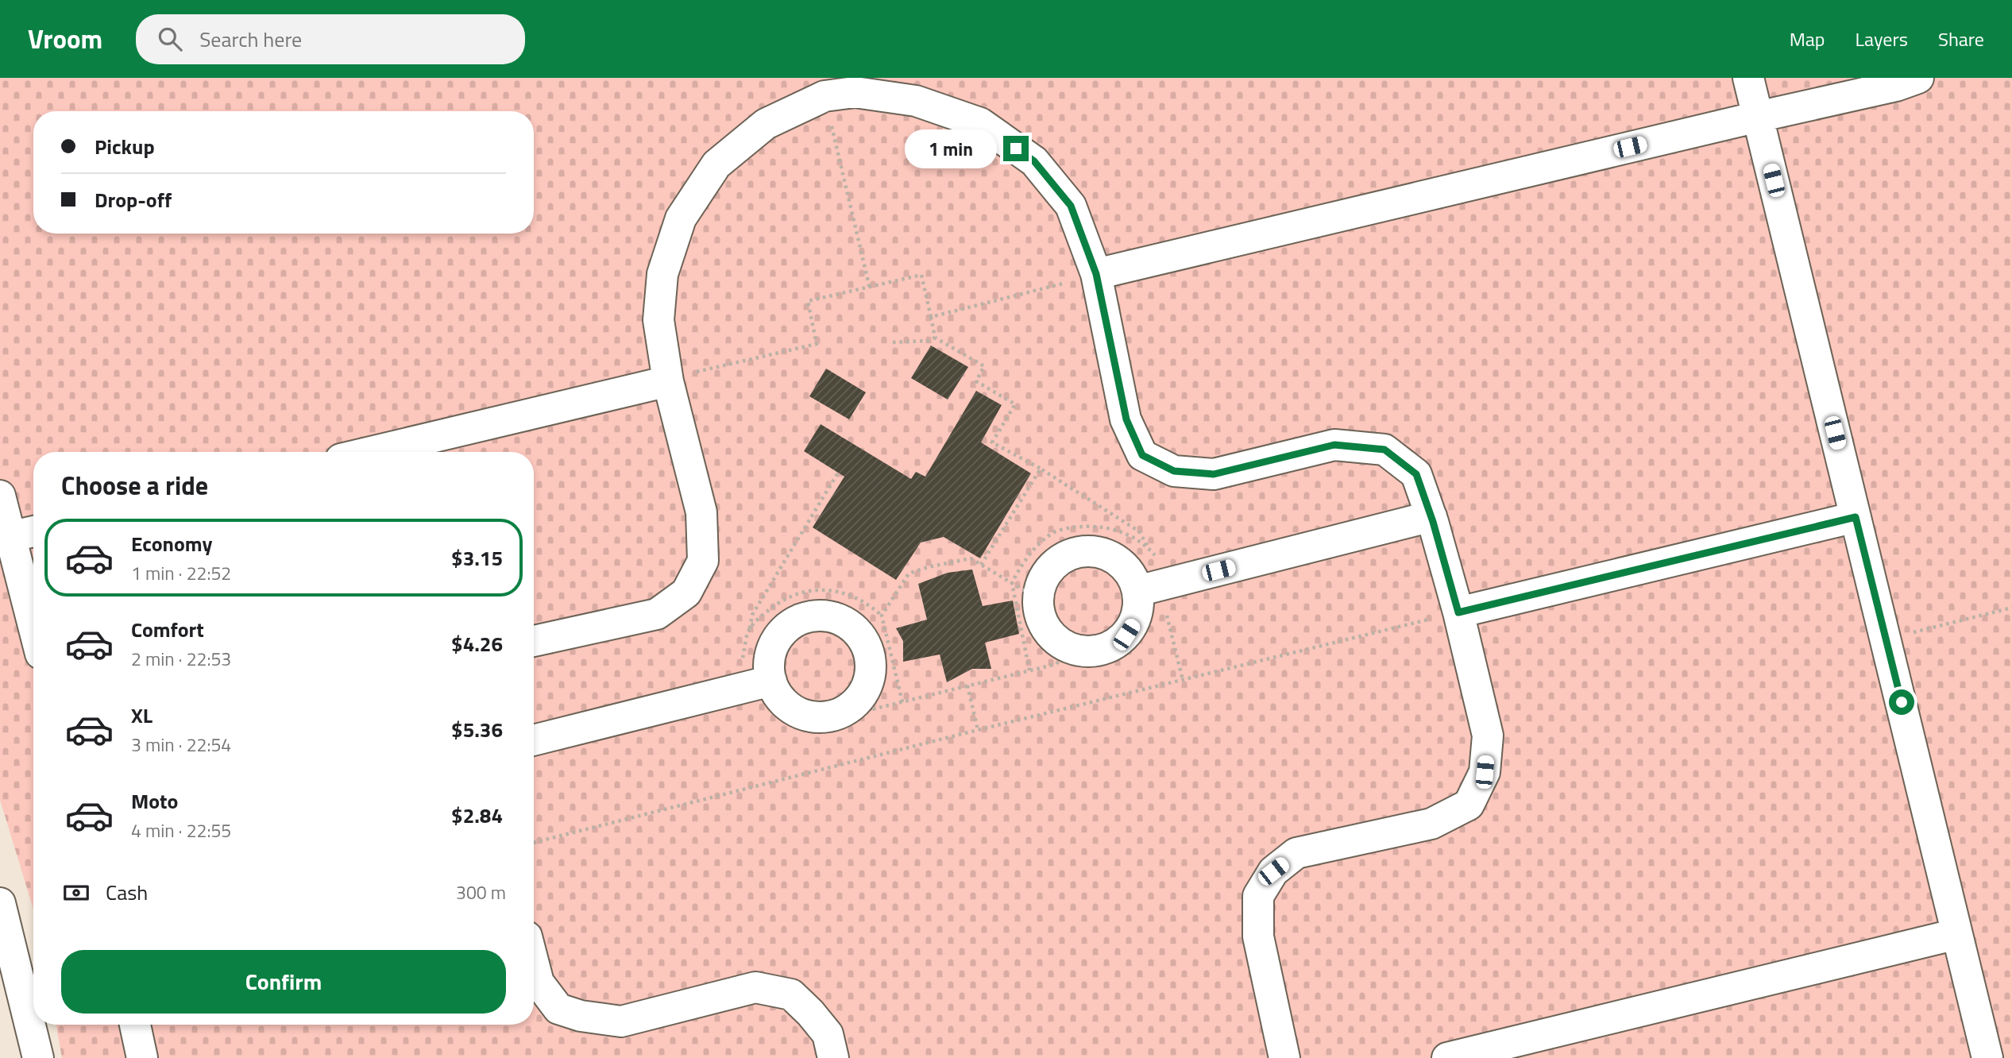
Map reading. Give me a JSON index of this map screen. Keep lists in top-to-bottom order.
{
  "page": {
    "header": "Vroom",
    "search": "Search here",
    "nav": ["Map", "Layers", "Share"],
    "banner": ["Pickup", "Drop-off"],
    "bubble": "1 min",
    "heading": "Choose a ride",
    "list": [
      {
        "name": "Economy",
        "note": "1 min · 22:52",
        "value": "$3.15"
      },
      {
        "name": "Comfort",
        "note": "2 min · 22:53",
        "value": "$4.26"
      },
      {
        "name": "XL",
        "note": "3 min · 22:54",
        "value": "$5.36"
      },
      {
        "name": "Moto",
        "note": "4 min · 22:55",
        "value": "$2.84"
      }
    ],
    "pay": ["Cash", "300 m"],
    "buttons": "Confirm"
  }
}
